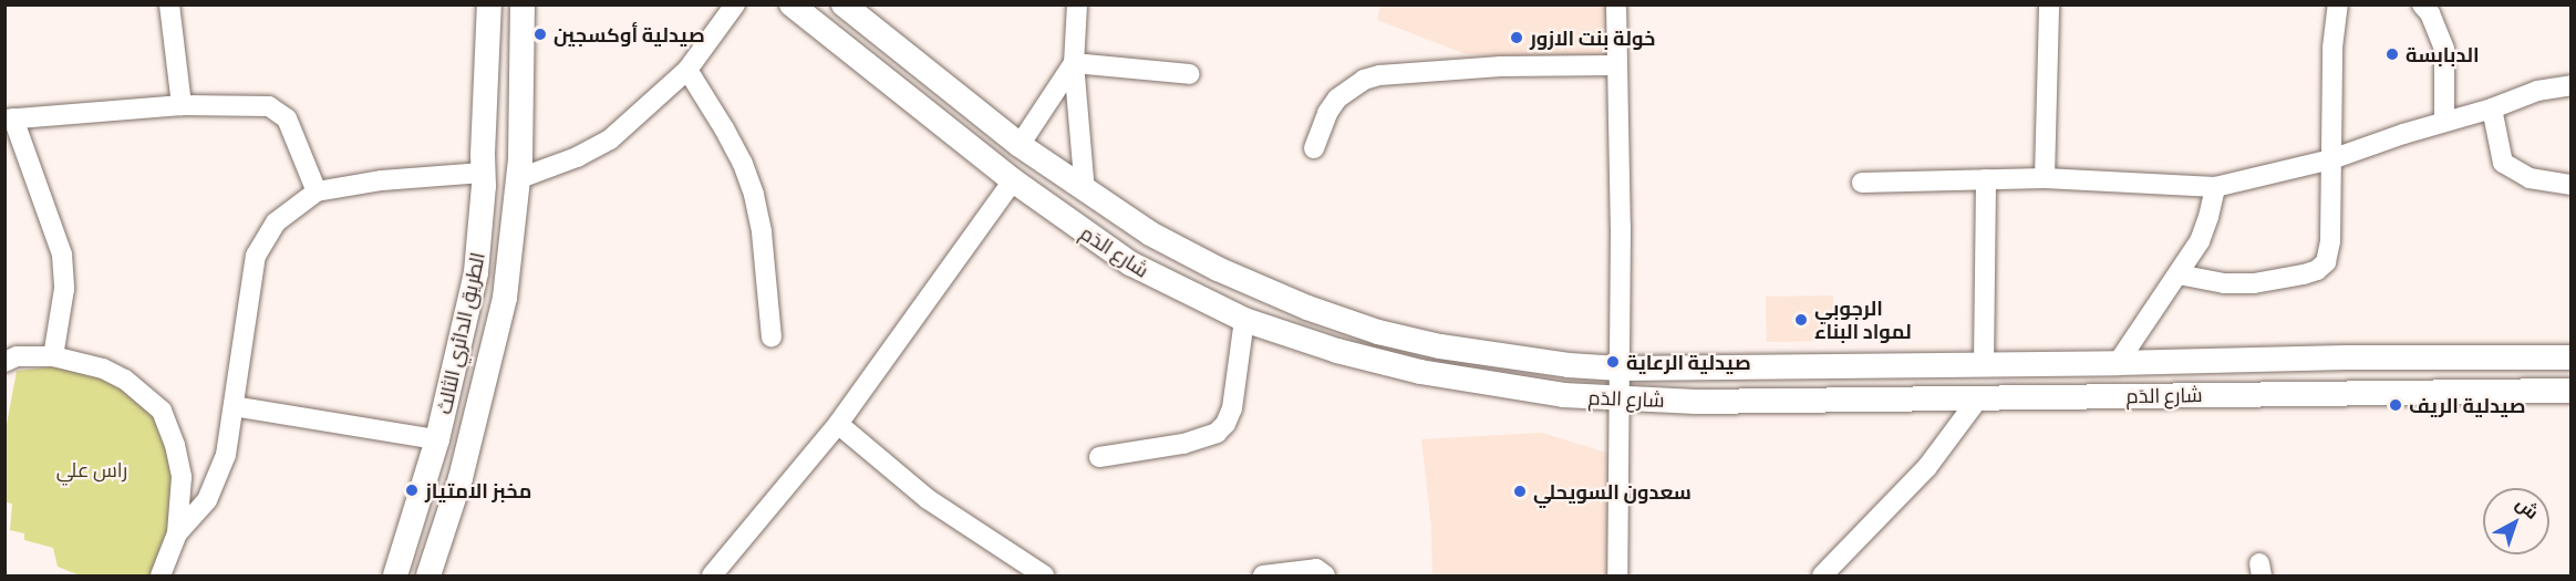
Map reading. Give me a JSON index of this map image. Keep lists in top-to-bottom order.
{
  "streets": {
    "main road": ["شارع الدَم", "الطريق الدائري الثالث"]
  },
  "parks": ["راس علي"],
  "places": [
    "صيدلية أوكسجين",
    "خولة بنت الازور",
    "الدبابسة",
    "الرجوبي لمواد البناء",
    "صيدلية الرعاية",
    "صيدلية الريف",
    "مخبز اﻻمتياز",
    "سعدون السويحلي"
  ],
  "north": "top right"
}
